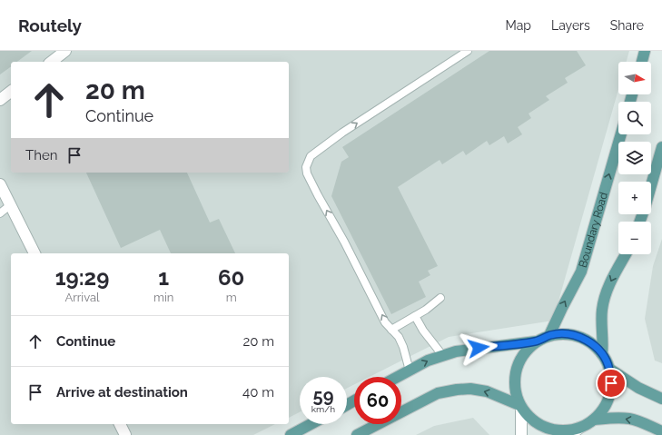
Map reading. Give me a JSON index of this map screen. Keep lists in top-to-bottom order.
{
  "streets": {
    "main road": ["Boundary Road"]
  },
  "north": "right",
  "page": {
    "header": "Routely",
    "nav": ["Map", "Layers", "Share"],
    "map_buttons": ["+", "−"],
    "turn": ["20 m", "Continue"],
    "then": "Then",
    "eta": [
      "19:29",
      "Arrival",
      "1",
      "min",
      "60",
      "m"
    ],
    "list": [
      {
        "name": "Continue",
        "value": "20 m"
      },
      {
        "name": "Arrive at destination",
        "value": "40 m"
      }
    ],
    "speed": "59 km/h",
    "limit": "60"
  }
}
